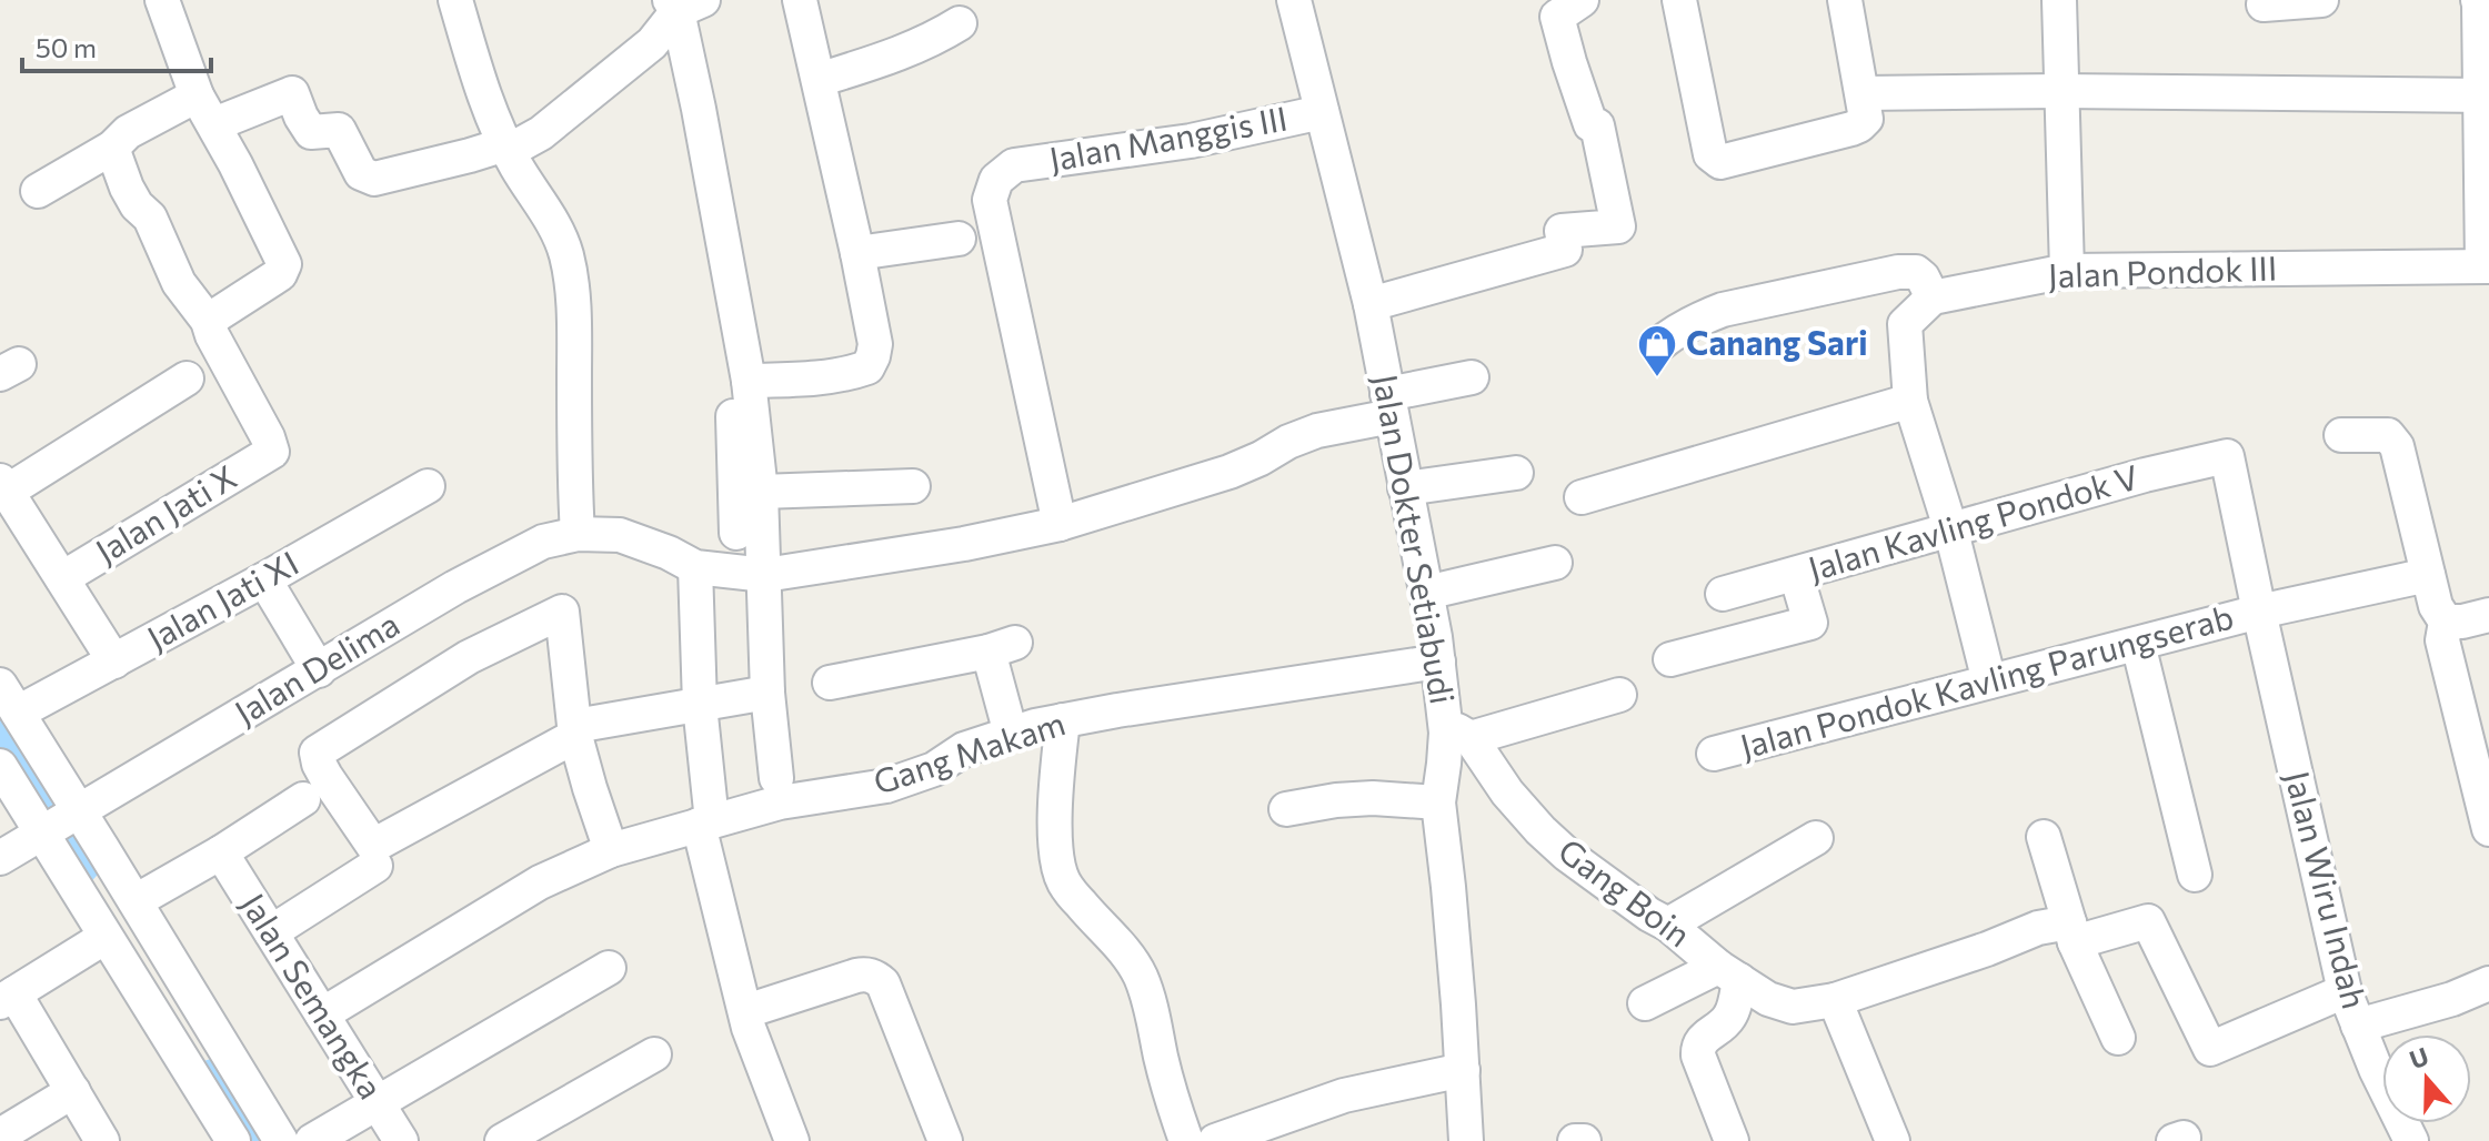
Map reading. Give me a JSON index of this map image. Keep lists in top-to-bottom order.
{
  "streets": {
    "street": [
      "Jalan Manggis III",
      "Jalan Pondok III",
      "Jalan Jati X",
      "Jalan Kavling Pondok V",
      "Jalan Dokter Setiabudi",
      "Jalan Jati XI",
      "Jalan Delima",
      "Jalan Pondok Kavling Parungserab",
      "Gang Makam",
      "Jalan Wiru Indah",
      "Gang Boin",
      "Jalan Semangka"
    ]
  },
  "crossings": [
    ["Jalan Manggis III", "Jalan Dokter Setiabudi"],
    ["Jalan Manggis III", "Jalan Delima"],
    ["Jalan Kavling Pondok V", "Jalan Wiru Indah"],
    ["Jalan Dokter Setiabudi", "Jalan Delima"],
    ["Jalan Dokter Setiabudi", "Gang Makam"],
    ["Jalan Dokter Setiabudi", "Gang Boin"],
    ["Jalan Pondok Kavling Parungserab", "Jalan Wiru Indah"],
    ["Gang Makam", "Jalan Semangka"],
    ["Jalan Wiru Indah", "Gang Boin"]
  ],
  "places": {
    "shop": ["Canang Sari"]
  },
  "scale_bar": "50 m",
  "north": "top"
}
